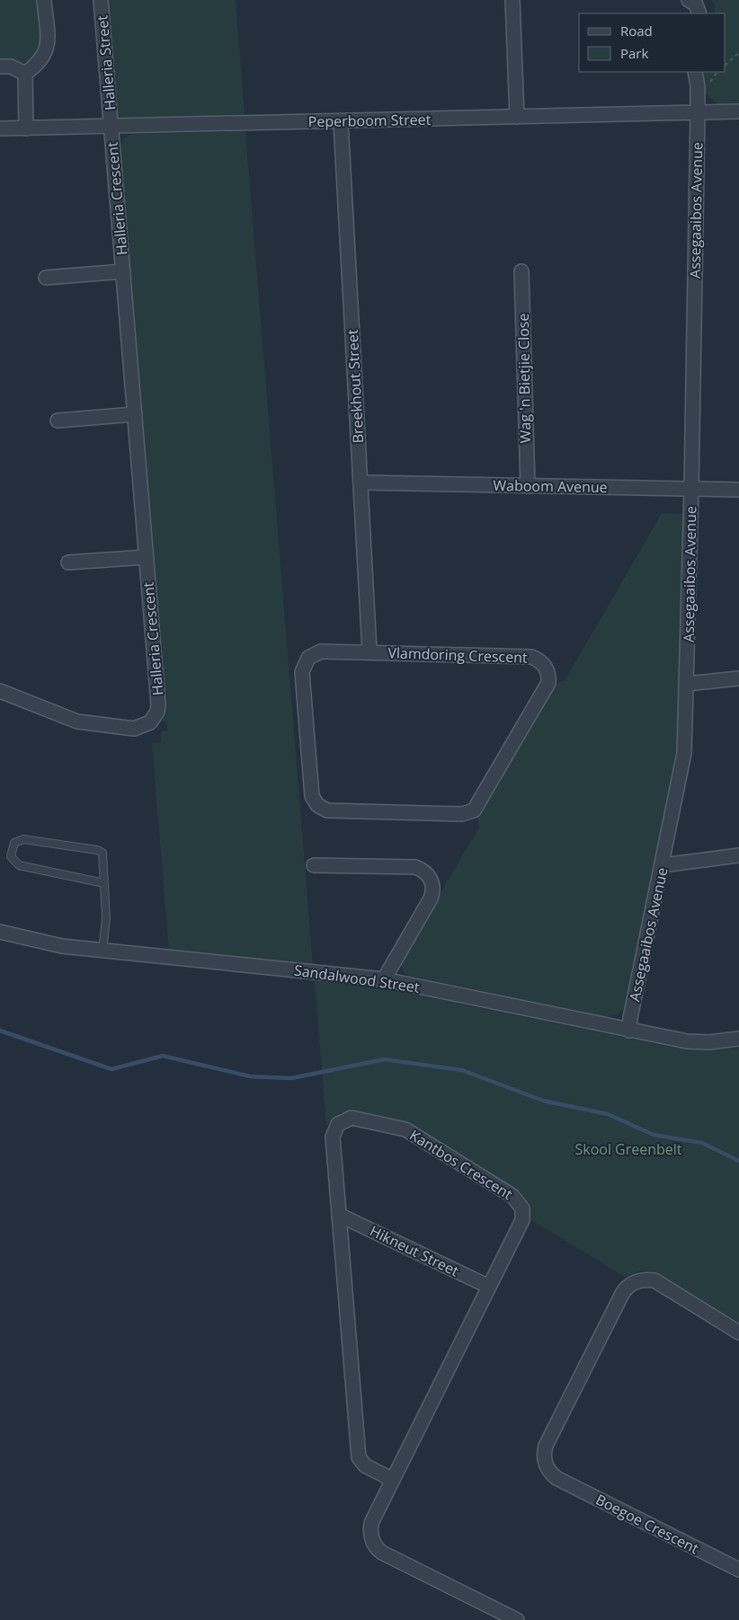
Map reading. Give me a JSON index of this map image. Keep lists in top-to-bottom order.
{
  "streets": {
    "street": [
      "Halleria Street",
      "Peperboom Street",
      "Halleria Crescent",
      "Assegaaibos Avenue",
      "Wag 'n Bietjie Close",
      "Breekhout Street",
      "Waboom Avenue",
      "Vlamdoring Crescent",
      "Sandalwood Street",
      "Kantbos Crescent",
      "Hikneut Street",
      "Boegoe Crescent"
    ]
  },
  "crossings": [
    ["Halleria Street", "Peperboom Street"],
    ["Halleria Street", "Halleria Crescent"],
    ["Peperboom Street", "Halleria Crescent"],
    ["Peperboom Street", "Assegaaibos Avenue"],
    ["Peperboom Street", "Breekhout Street"],
    ["Assegaaibos Avenue", "Waboom Avenue"],
    ["Assegaaibos Avenue", "Sandalwood Street"],
    ["Wag 'n Bietjie Close", "Waboom Avenue"],
    ["Breekhout Street", "Waboom Avenue"],
    ["Breekhout Street", "Vlamdoring Crescent"],
    ["Kantbos Crescent", "Hikneut Street"]
  ],
  "parks": ["Skool Greenbelt"],
  "legend": ["Road", "Park"]
}
